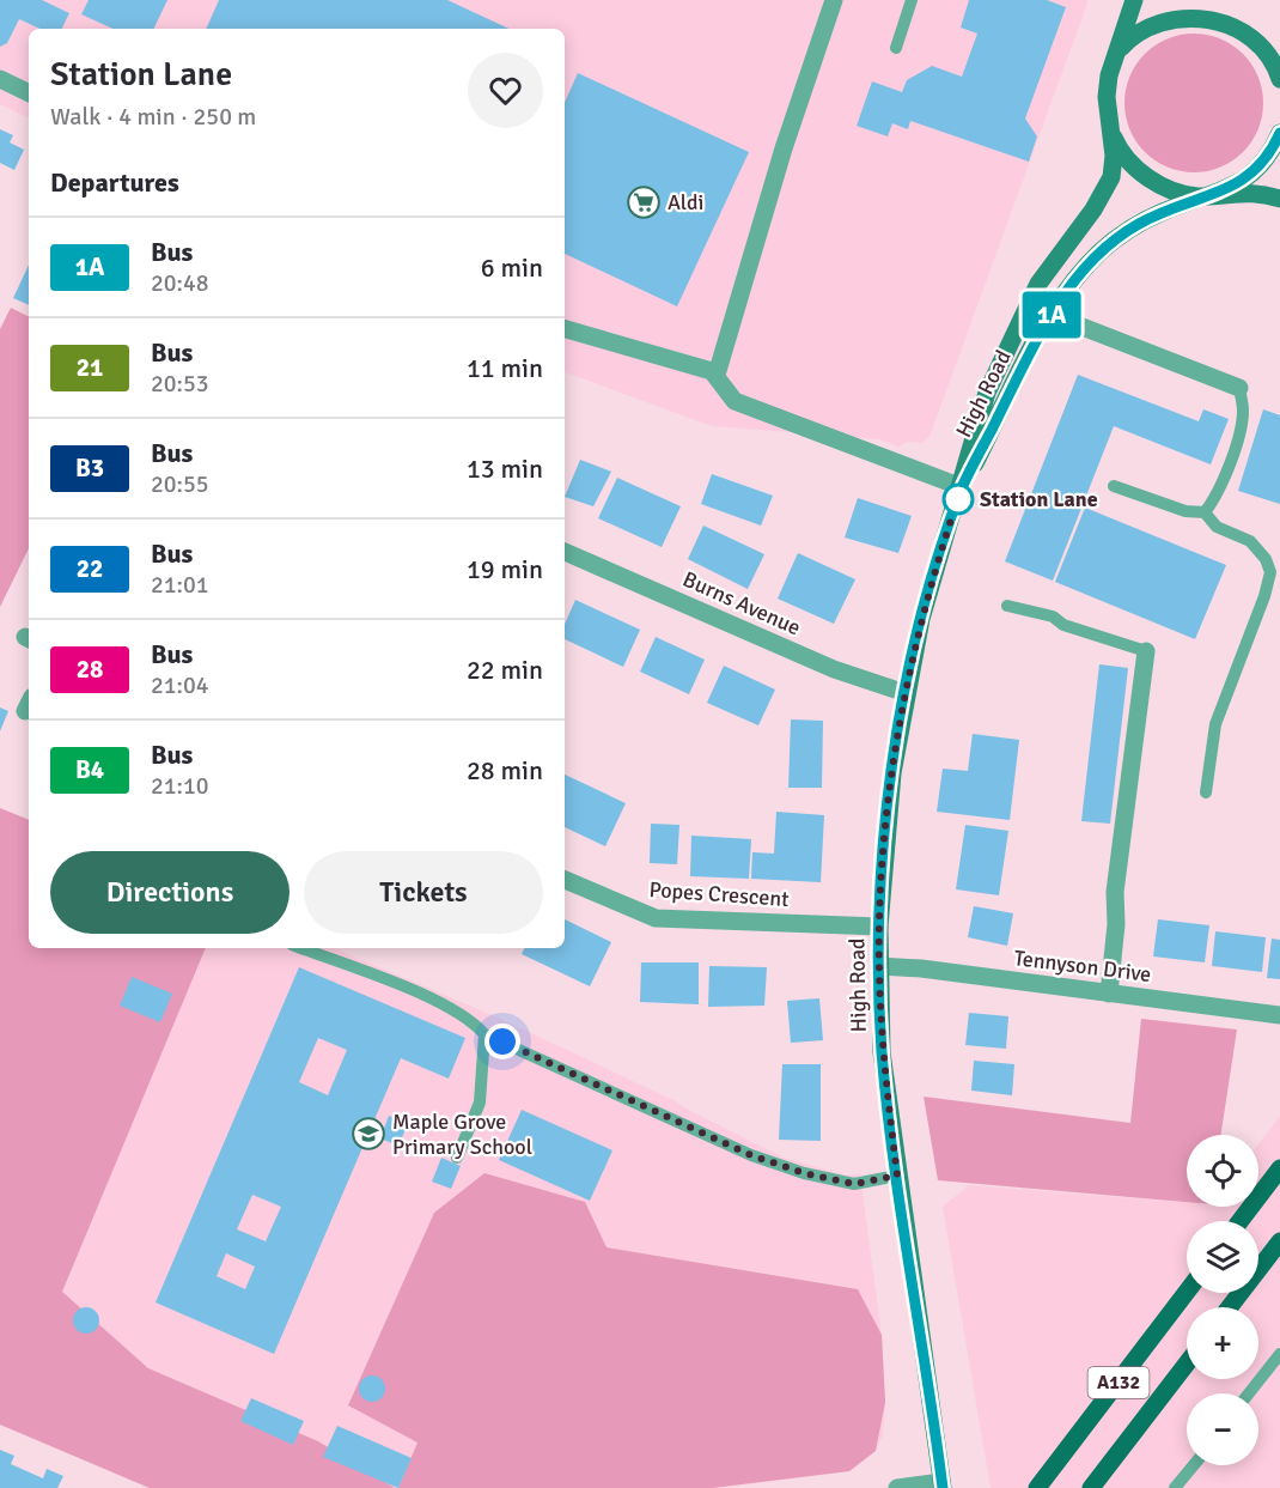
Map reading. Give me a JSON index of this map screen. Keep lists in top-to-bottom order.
{
  "streets": {
    "main road": ["High Road", "A132"],
    "street": ["Burns Avenue", "Popes Crescent", "Tennyson Drive"]
  },
  "crossings": [
    ["High Road", "Burns Avenue"],
    ["High Road", "Popes Crescent"],
    ["High Road", "Tennyson Drive"]
  ],
  "places": {
    "supermarket": ["Aldi"],
    "other": ["Station Lane"],
    "school or university": ["Maple Grove Primary School"]
  },
  "lines": ["bus line 1A"],
  "page": {
    "on_map": "1A",
    "heading": [
      ["Station Lane", "Walk · 4 min · 250 m"],
      "Departures"
    ],
    "list": [
      {
        "mark": "1A",
        "name": "Bus",
        "note": "20:48",
        "value": "6 min"
      },
      {
        "mark": "21",
        "name": "Bus",
        "note": "20:53",
        "value": "11 min"
      },
      {
        "mark": "B3",
        "name": "Bus",
        "note": "20:55",
        "value": "13 min"
      },
      {
        "mark": "22",
        "name": "Bus",
        "note": "21:01",
        "value": "19 min"
      },
      {
        "mark": "28",
        "name": "Bus",
        "note": "21:04",
        "value": "22 min"
      },
      {
        "mark": "B4",
        "name": "Bus",
        "note": "21:10",
        "value": "28 min"
      }
    ],
    "buttons": ["Directions", "Tickets"],
    "map_buttons": ["+", "−"]
  }
}
